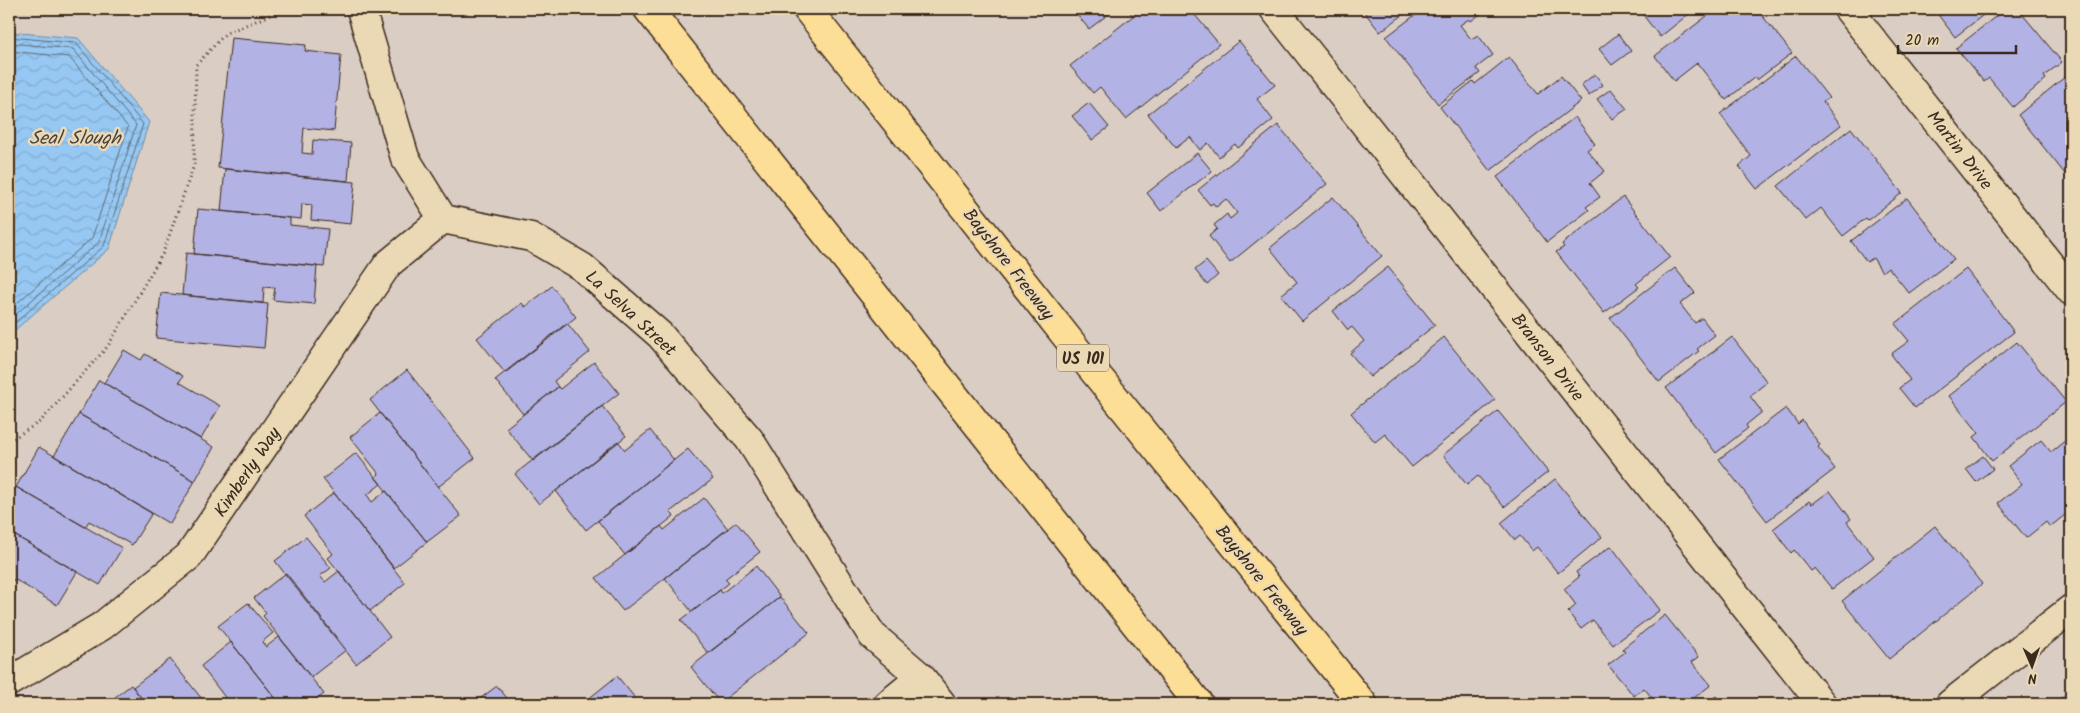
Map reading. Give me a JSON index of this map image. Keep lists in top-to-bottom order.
{
  "streets": {
    "highway": ["Bayshore Freeway", "US 101"],
    "street": [
      "Martin Drive",
      "La Selva Street",
      "Branson Drive",
      "Kimberly Way"
    ]
  },
  "crossings": [
    ["La Selva Street", "Kimberly Way"]
  ],
  "water": ["Seal Slough"],
  "scale_bar": "20 m",
  "north": "bottom"
}
